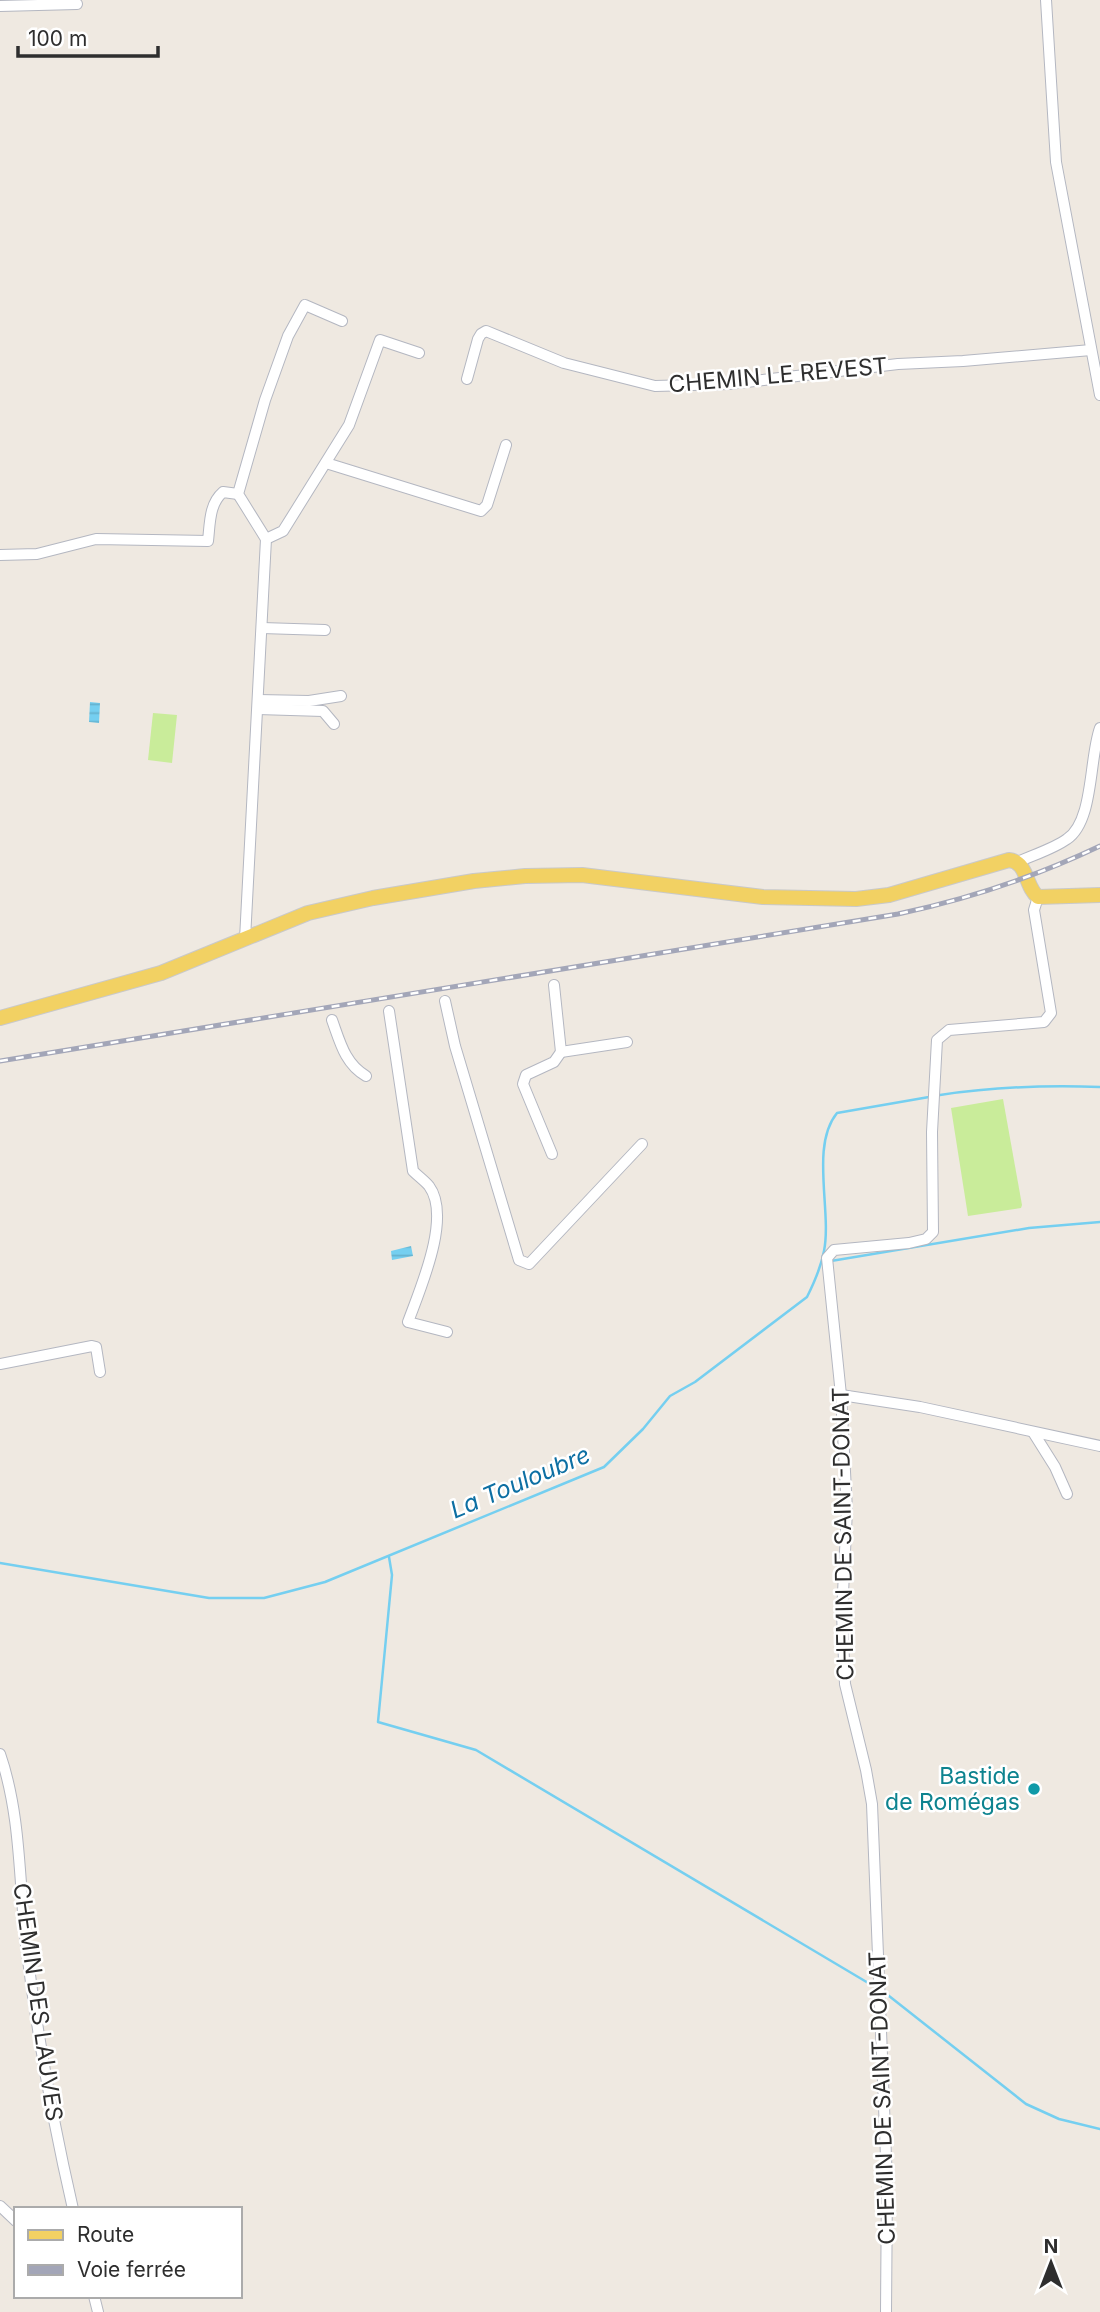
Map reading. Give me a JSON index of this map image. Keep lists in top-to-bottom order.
{
  "streets": {
    "street": ["CHEMIN LE REVEST", "CHEMIN DE SAINT-DONAT", "CHEMIN DES LAUVES"]
  },
  "water": ["La Touloubre"],
  "places": ["Bastide de Romégas"],
  "legend": ["Route", "Voie ferrée"],
  "scale_bar": "100 m",
  "north": "top"
}
